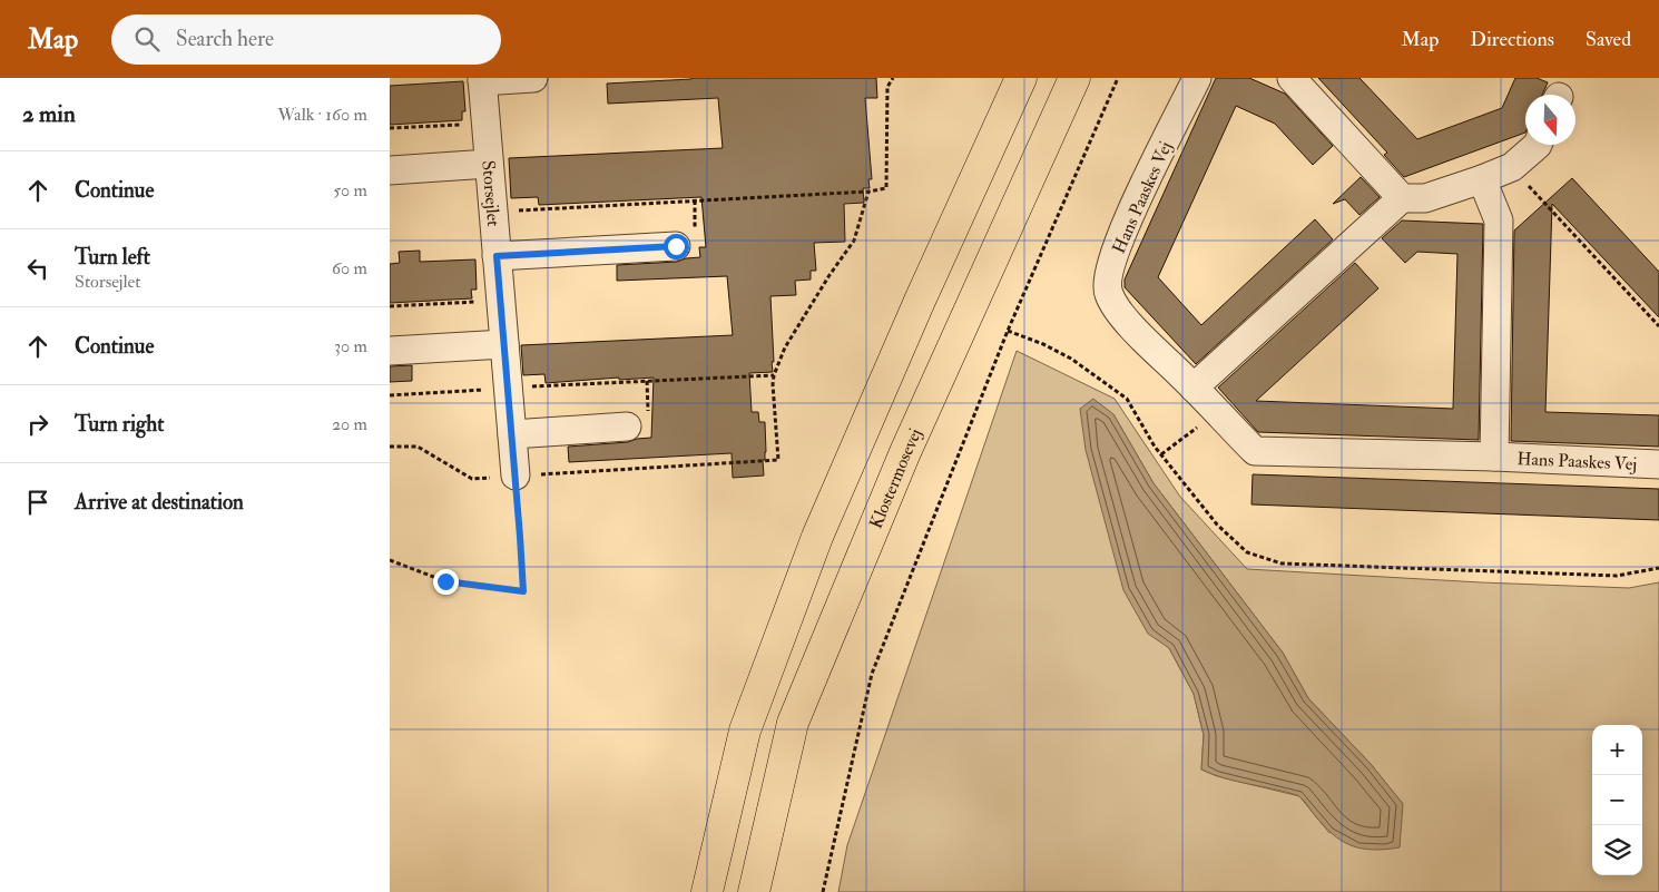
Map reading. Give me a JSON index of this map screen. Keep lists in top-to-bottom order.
{
  "streets": {
    "main road": ["Klostermosevej"],
    "street": ["Storsejlet", "Hans Paaskes Vej"]
  },
  "north": "bottom",
  "page": {
    "header": "Map",
    "search": "Search here",
    "nav": ["Map", "Directions", "Saved"],
    "heading": ["2 min", "Walk · 160 m"],
    "list": [
      ["Continue", "50 m"],
      ["Turn left", "Storsejlet", "60 m"],
      ["Continue", "30 m"],
      ["Turn right", "20 m"],
      "Arrive at destination"
    ],
    "map_buttons": ["+", "−"]
  }
}
